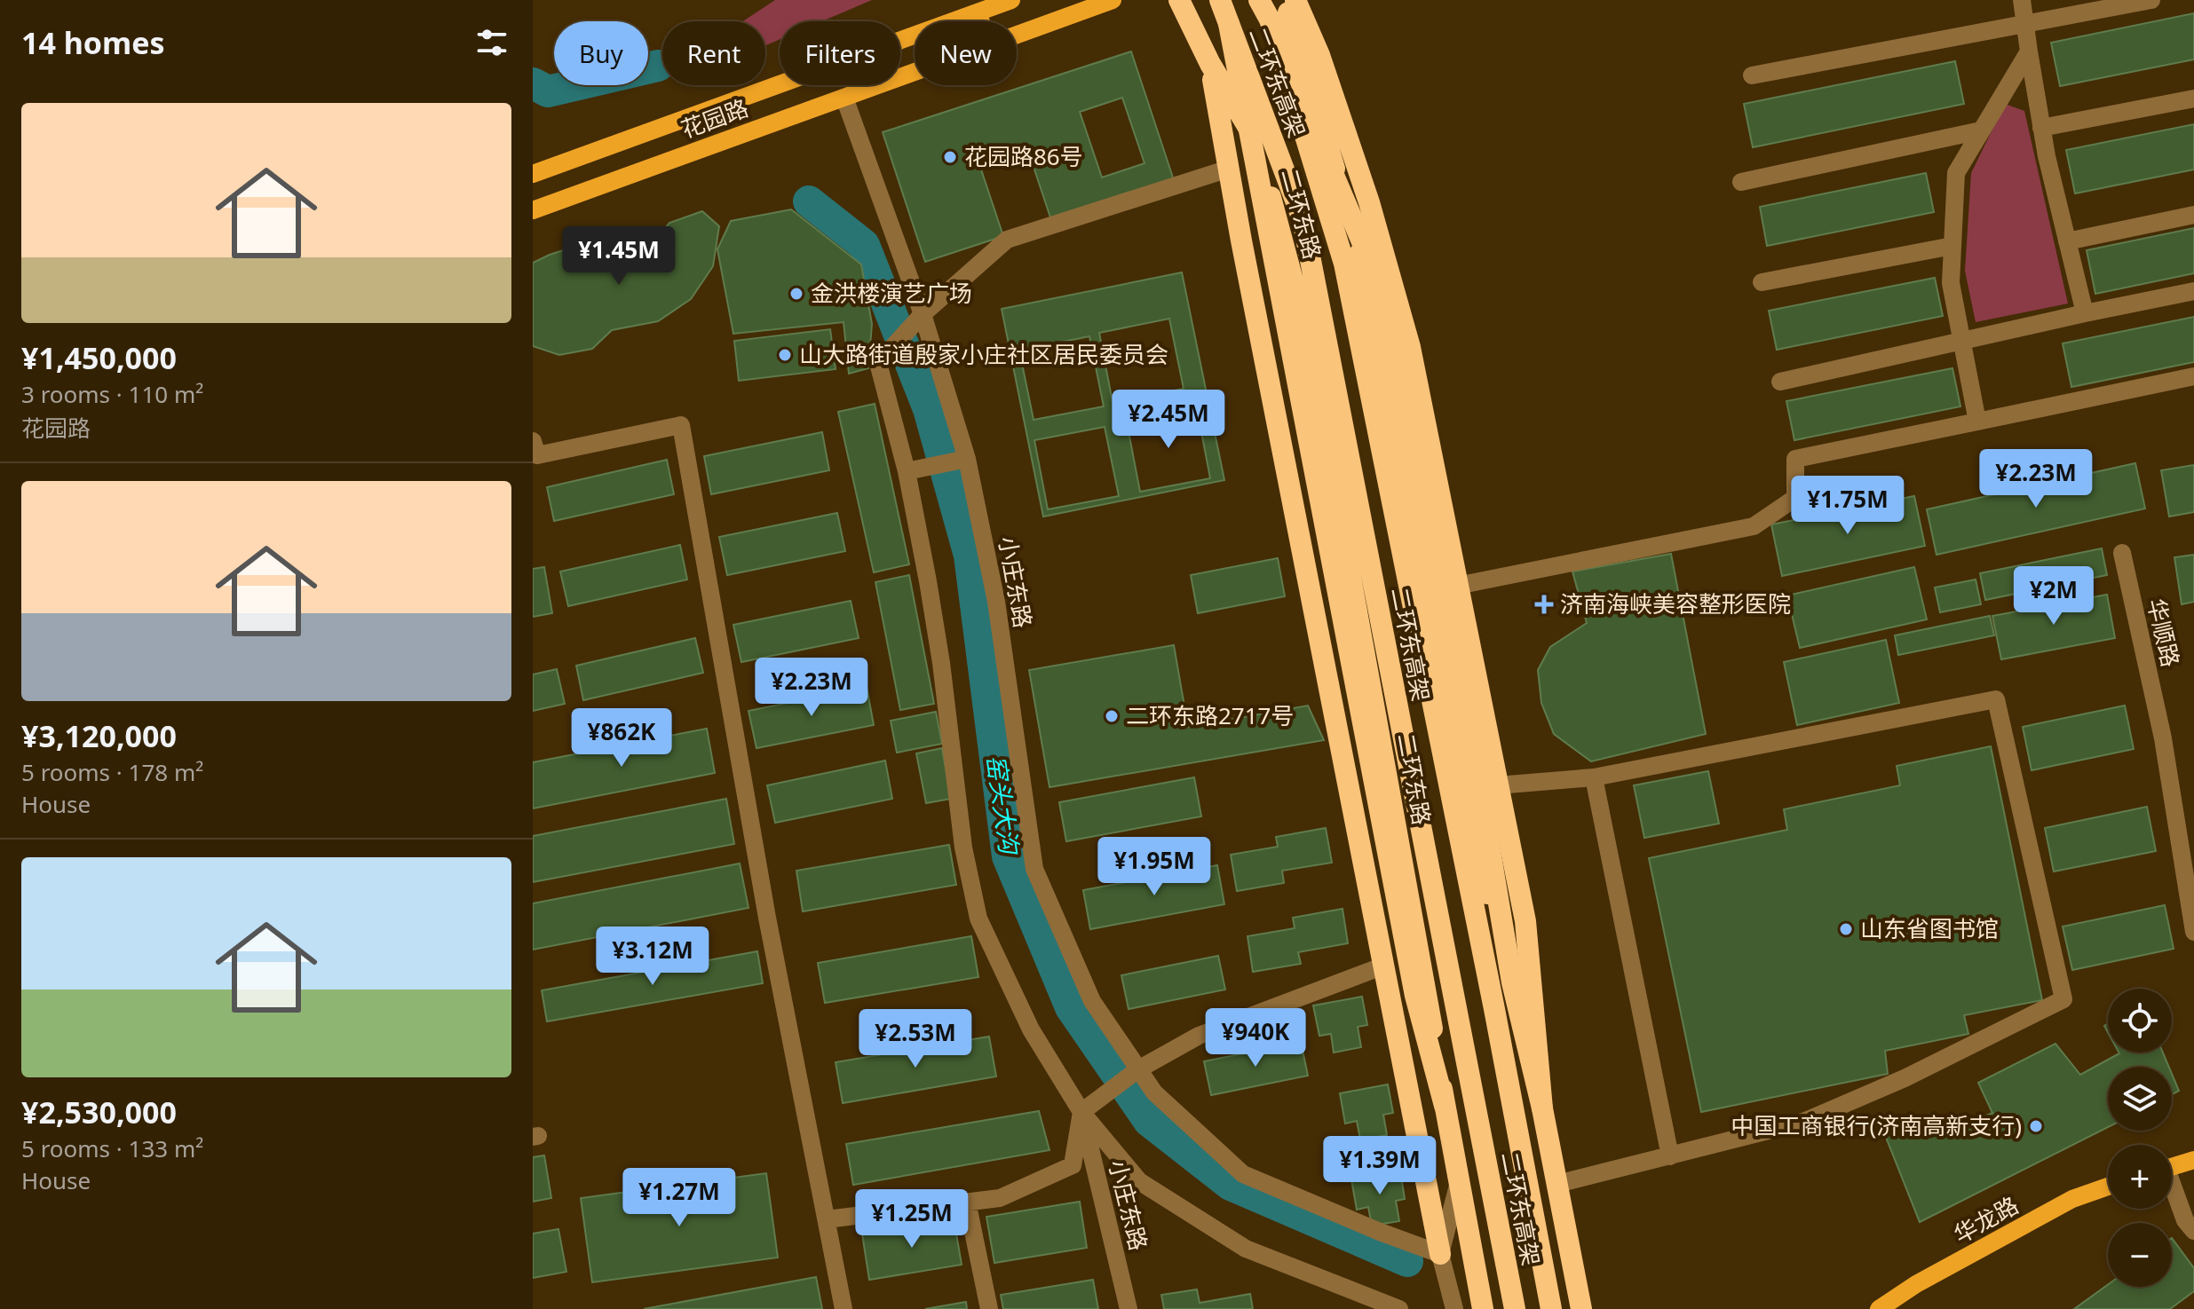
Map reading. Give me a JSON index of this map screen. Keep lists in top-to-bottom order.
{
  "streets": {
    "highway": ["二环东高架", "二环东路"],
    "main road": ["花园路", "华龙路"],
    "street": ["小庄东路", "华顺路"]
  },
  "crossings": [
    ["花园路", "小庄东路"],
    ["二环东路", "小庄东路"]
  ],
  "water": ["窑头大沟"],
  "places": {
    "other": [
      "花园路86号",
      "金洪楼演艺广场",
      "山大路街道殷家小庄社区居民委员会",
      "二环东路2717号",
      "山东省图书馆",
      "中国工商银行(济南高新支行)"
    ],
    "health": ["济南海峡美容整形医院"]
  },
  "page": {
    "heading": "14 homes",
    "chip": [
      "Buy",
      "Rent",
      "Filters",
      "New"
    ],
    "list": [
      {
        "name": "¥1,450,000",
        "note": "3 rooms · 110 m² · 花园路"
      },
      {
        "name": "¥3,120,000",
        "note": "5 rooms · 178 m² · House"
      },
      {
        "name": "¥2,530,000",
        "note": "5 rooms · 133 m² · House"
      }
    ],
    "price": [
      "¥1.45M",
      "¥2.45M",
      "¥2.23M",
      "¥1.75M",
      "¥2M",
      "¥2.23M",
      "¥862K",
      "¥1.95M",
      "¥3.12M",
      "¥940K",
      "¥2.53M",
      "¥1.39M",
      "¥1.27M",
      "¥1.25M"
    ],
    "map_buttons": ["+", "−"]
  }
}
